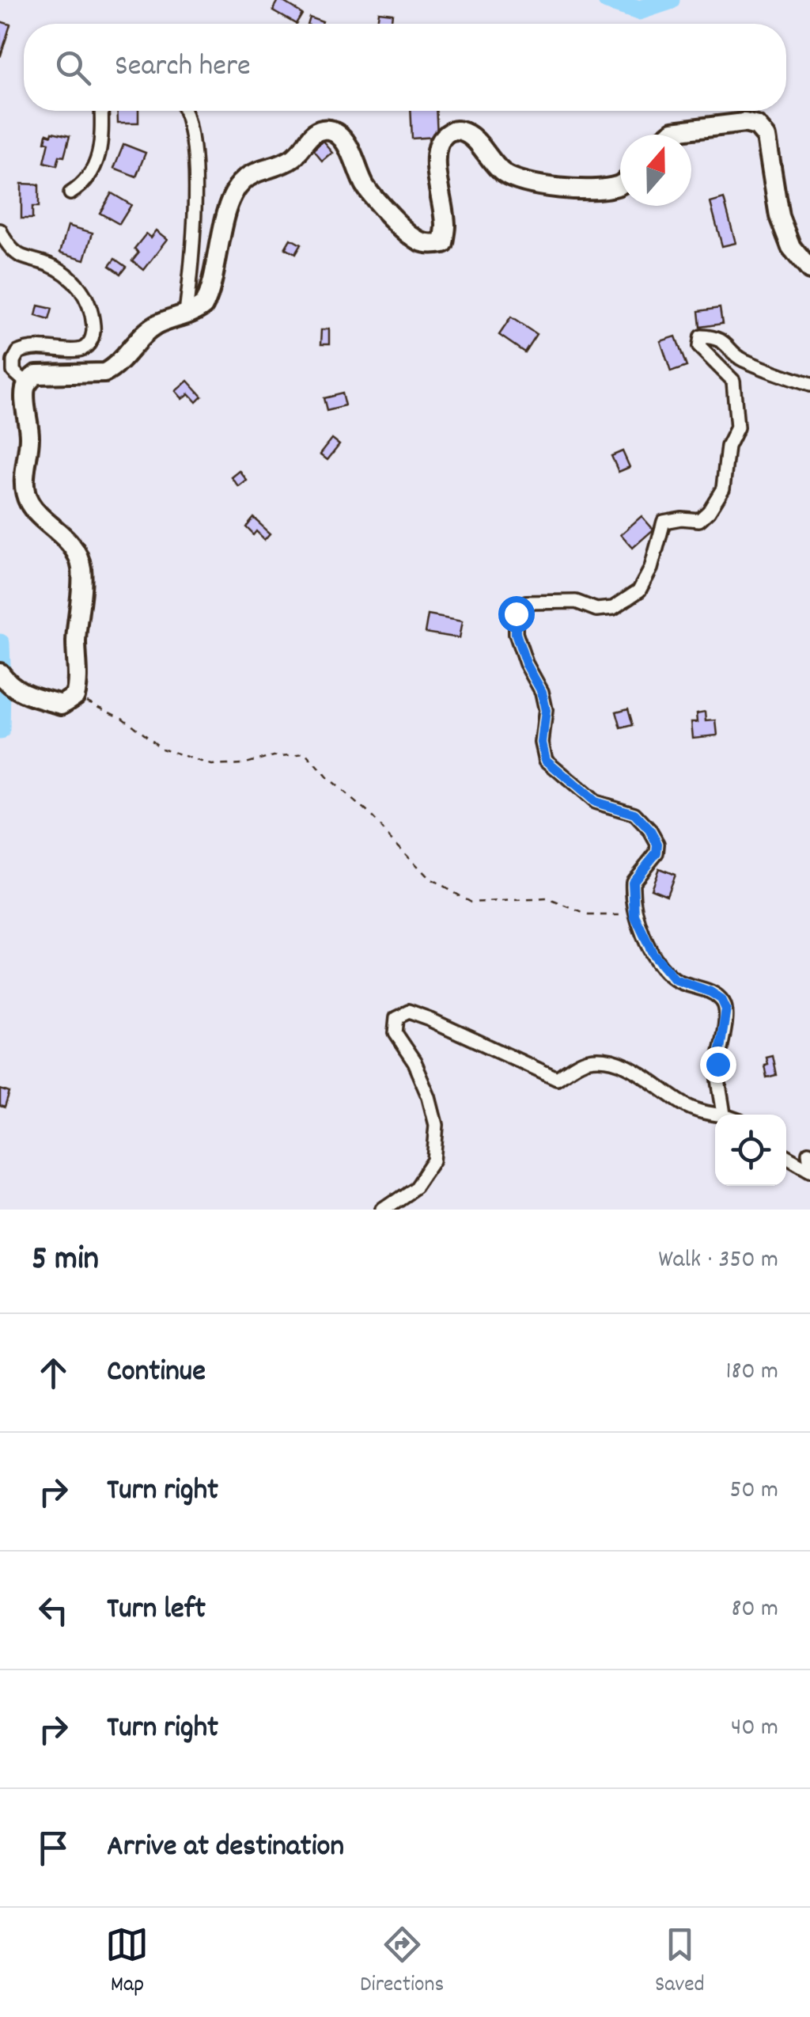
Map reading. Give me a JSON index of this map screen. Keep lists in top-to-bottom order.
{
  "north": "top",
  "page": {
    "search": "Search here",
    "heading": ["5 min", "Walk · 350 m"],
    "list": [
      ["Continue", "180 m"],
      ["Turn right", "50 m"],
      ["Turn left", "80 m"],
      ["Turn right", "40 m"],
      "Arrive at destination"
    ],
    "nav": ["Map", "Directions", "Saved"]
  }
}
